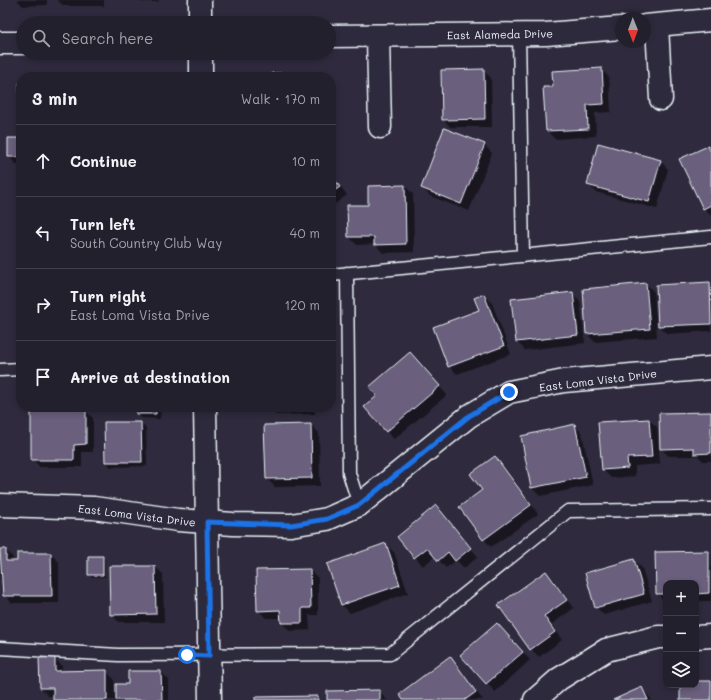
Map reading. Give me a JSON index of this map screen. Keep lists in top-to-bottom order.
{
  "streets": {
    "street": ["East Alameda Drive", "East Loma Vista Drive"]
  },
  "north": "bottom",
  "page": {
    "search": "Search here",
    "heading": ["3 min", "Walk · 170 m"],
    "list": [
      ["Continue", "10 m"],
      ["Turn left", "South Country Club Way", "40 m"],
      ["Turn right", "East Loma Vista Drive", "120 m"],
      "Arrive at destination"
    ],
    "map_buttons": ["+", "−"]
  }
}
